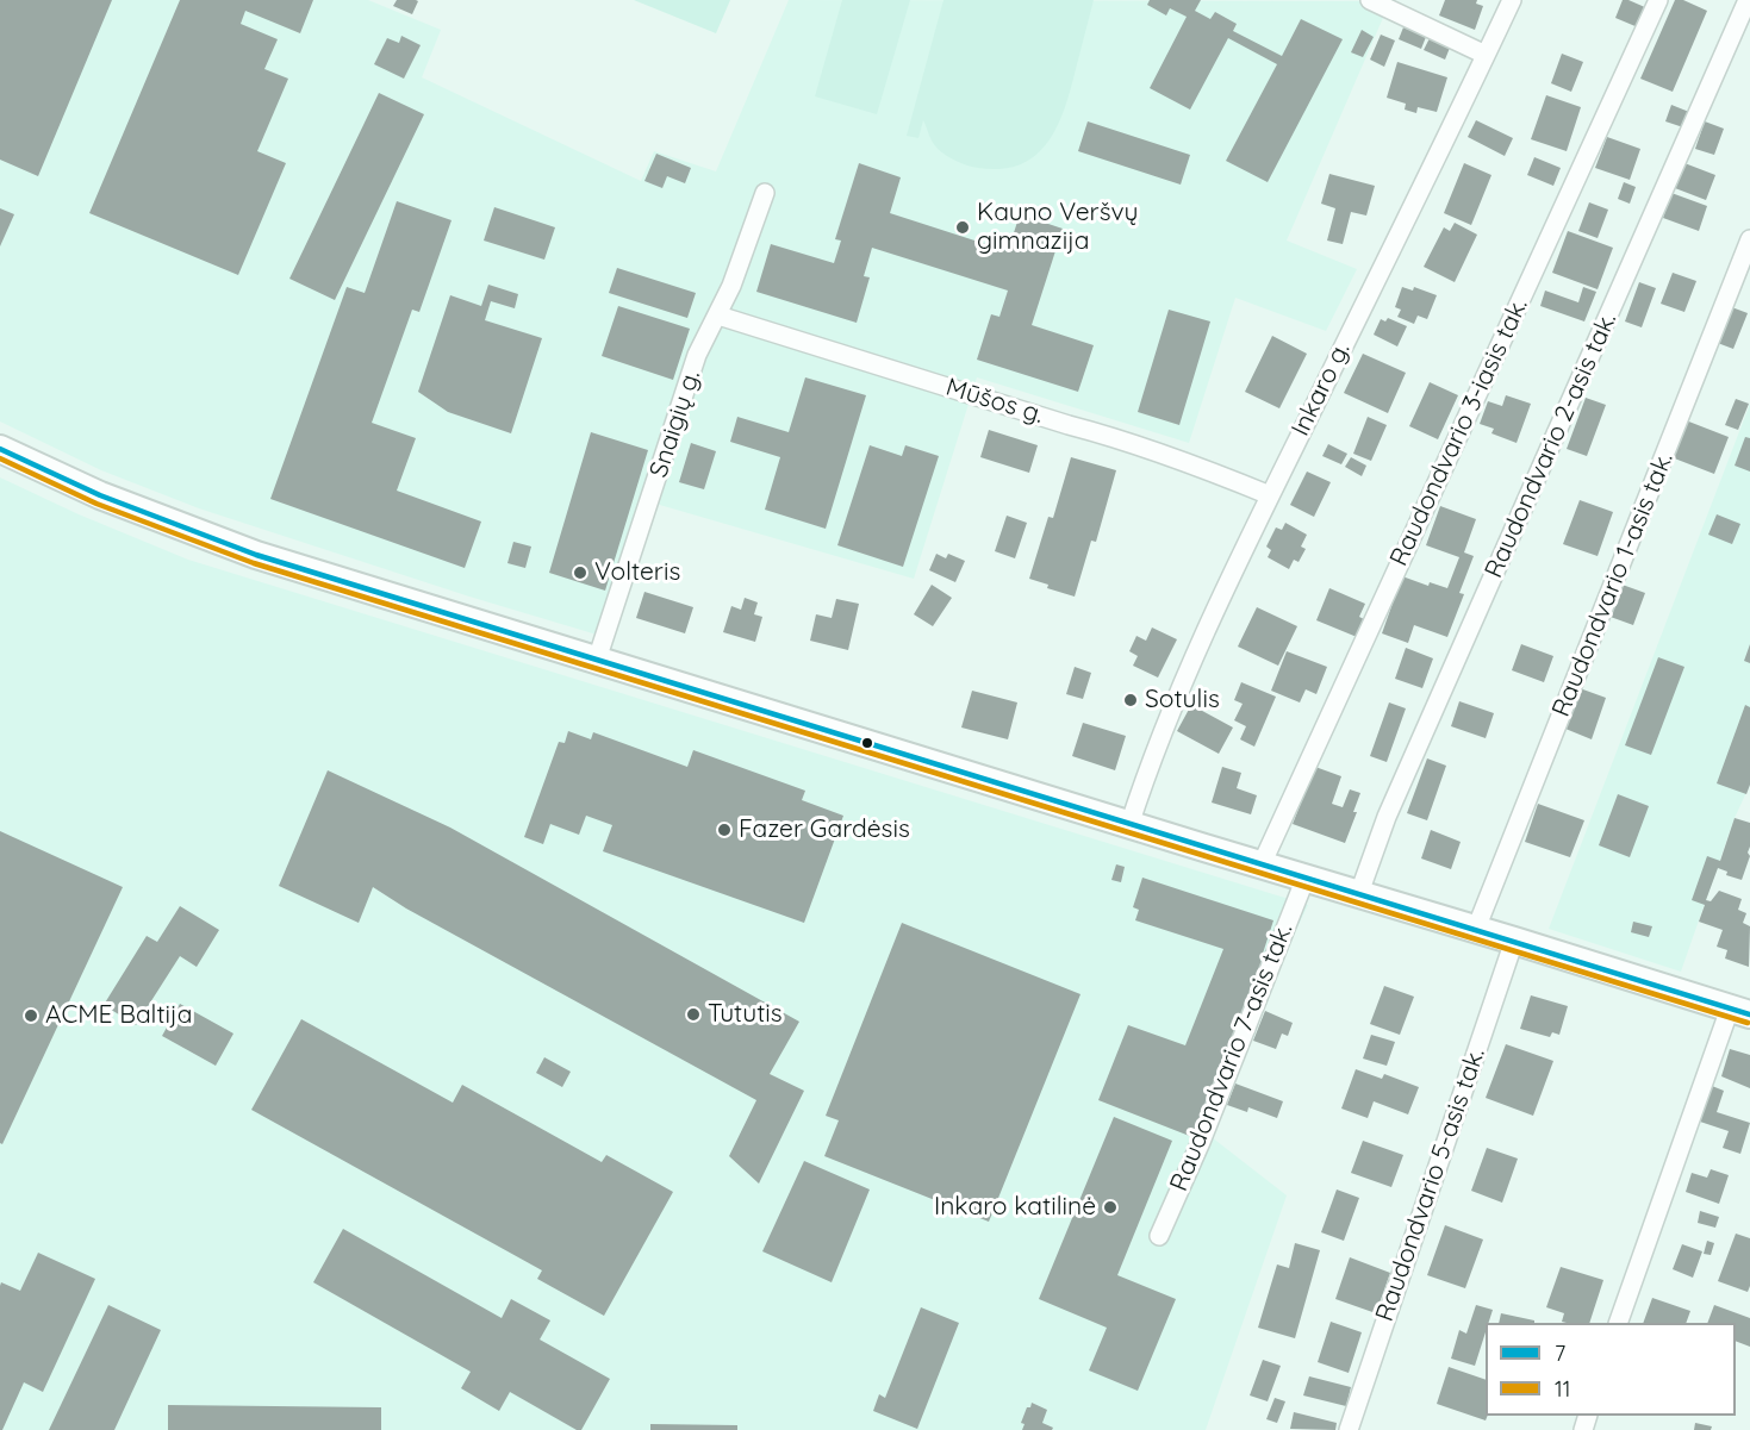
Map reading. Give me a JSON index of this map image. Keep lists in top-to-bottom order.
{
  "streets": {
    "street": [
      "Inkaro g.",
      "Mūšos g.",
      "Snaigių g.",
      "Raudondvario 3-iasis tak.",
      "Raudondvario 2-asis tak.",
      "Raudondvario 1-asis tak.",
      "Raudondvario 7-asis tak.",
      "Raudondvario 5-asis tak."
    ]
  },
  "crossings": [
    ["Inkaro g.", "Mūšos g."],
    ["Mūšos g.", "Snaigių g."]
  ],
  "places": [
    "Kauno Veršvų gimnazija",
    "Volteris",
    "Sotulis",
    "Fazer Gardėsis",
    "Tututis",
    "ACME Baltija",
    "Inkaro katilinė"
  ],
  "lines": ["transit line 7", "transit line 11"],
  "legend": ["7", "11"]
}
